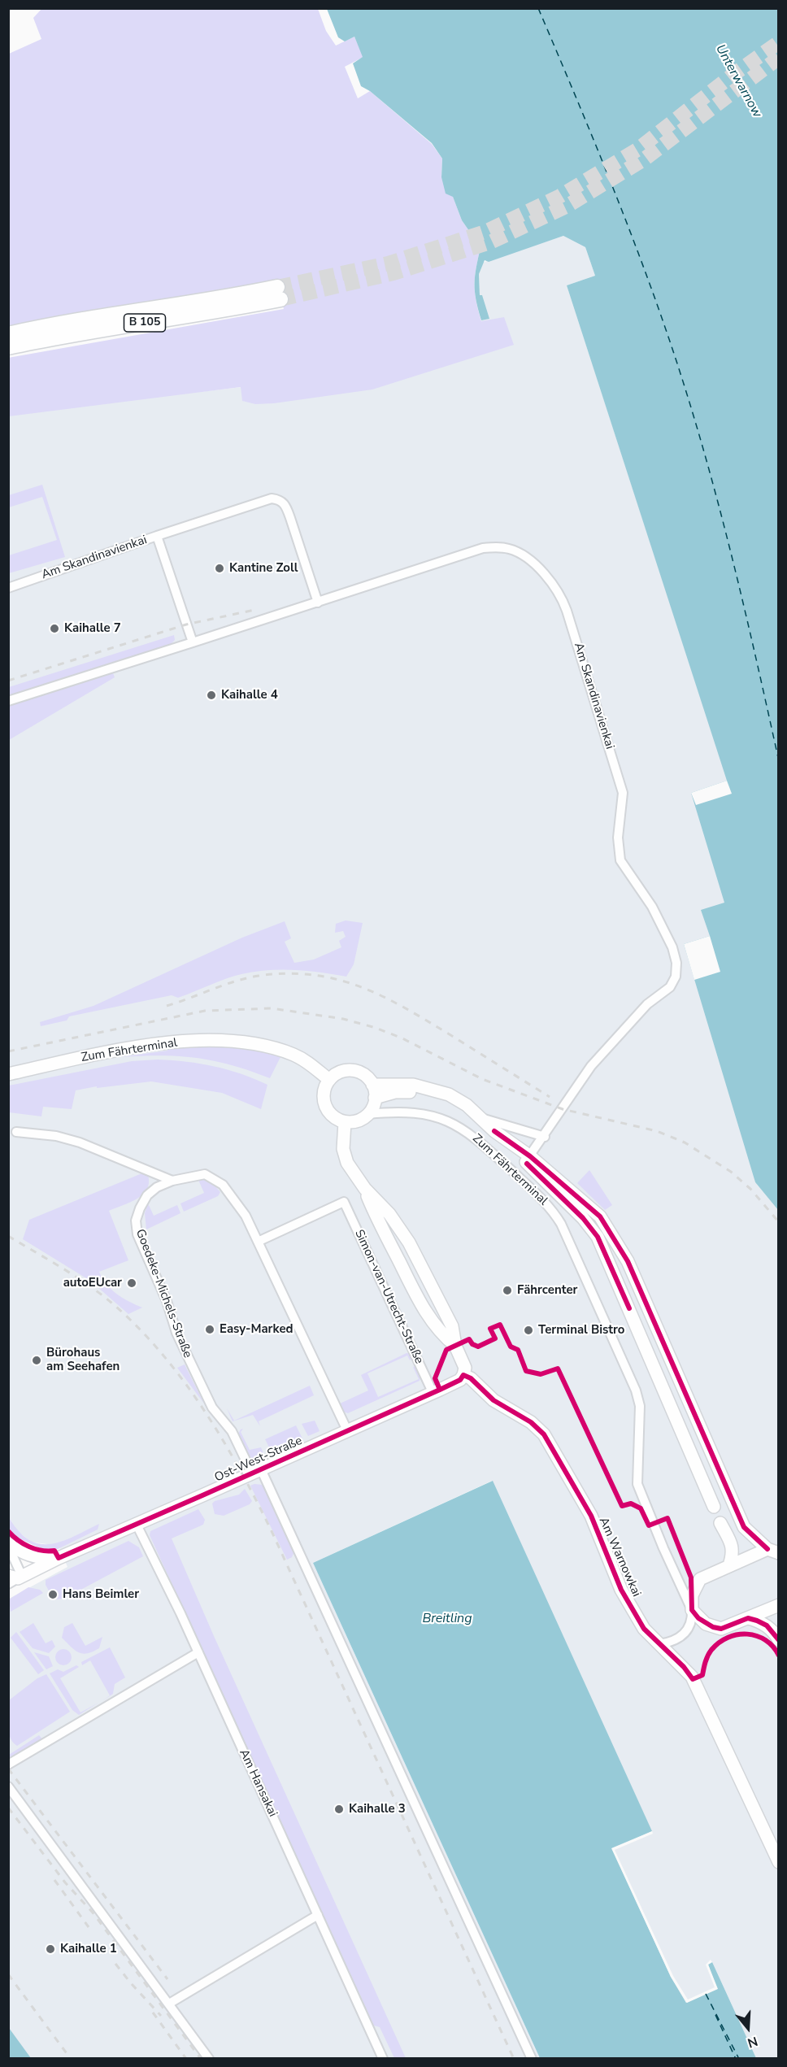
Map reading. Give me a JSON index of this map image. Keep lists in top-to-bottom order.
{
  "streets": {
    "highway": ["B 105"],
    "street": [
      "Am Skandinavienkai",
      "Zum Fährterminal",
      "Goedeke-Michels-Straße",
      "Simon-van-Utrecht-Straße",
      "Ost-West-Straße",
      "Am Warnowkai",
      "Am Hansakai"
    ]
  },
  "crossings": [
    ["Am Skandinavienkai", "Zum Fährterminal"],
    ["Goedeke-Michels-Straße", "Simon-van-Utrecht-Straße"],
    ["Goedeke-Michels-Straße", "Ost-West-Straße"],
    ["Simon-van-Utrecht-Straße", "Ost-West-Straße"],
    ["Ost-West-Straße", "Am Warnowkai"],
    ["Ost-West-Straße", "Am Hansakai"]
  ],
  "water": ["Unterwarnow", "Breitling"],
  "places": [
    "Kantine Zoll",
    "Kaihalle 7",
    "Kaihalle 4",
    "autoEUcar",
    "Fährcenter",
    "Easy-Marked",
    "Terminal Bistro",
    "Bürohaus am Seehafen",
    "Hans Beimler",
    "Kaihalle 3",
    "Kaihalle 1"
  ],
  "north": "bottom"
}
